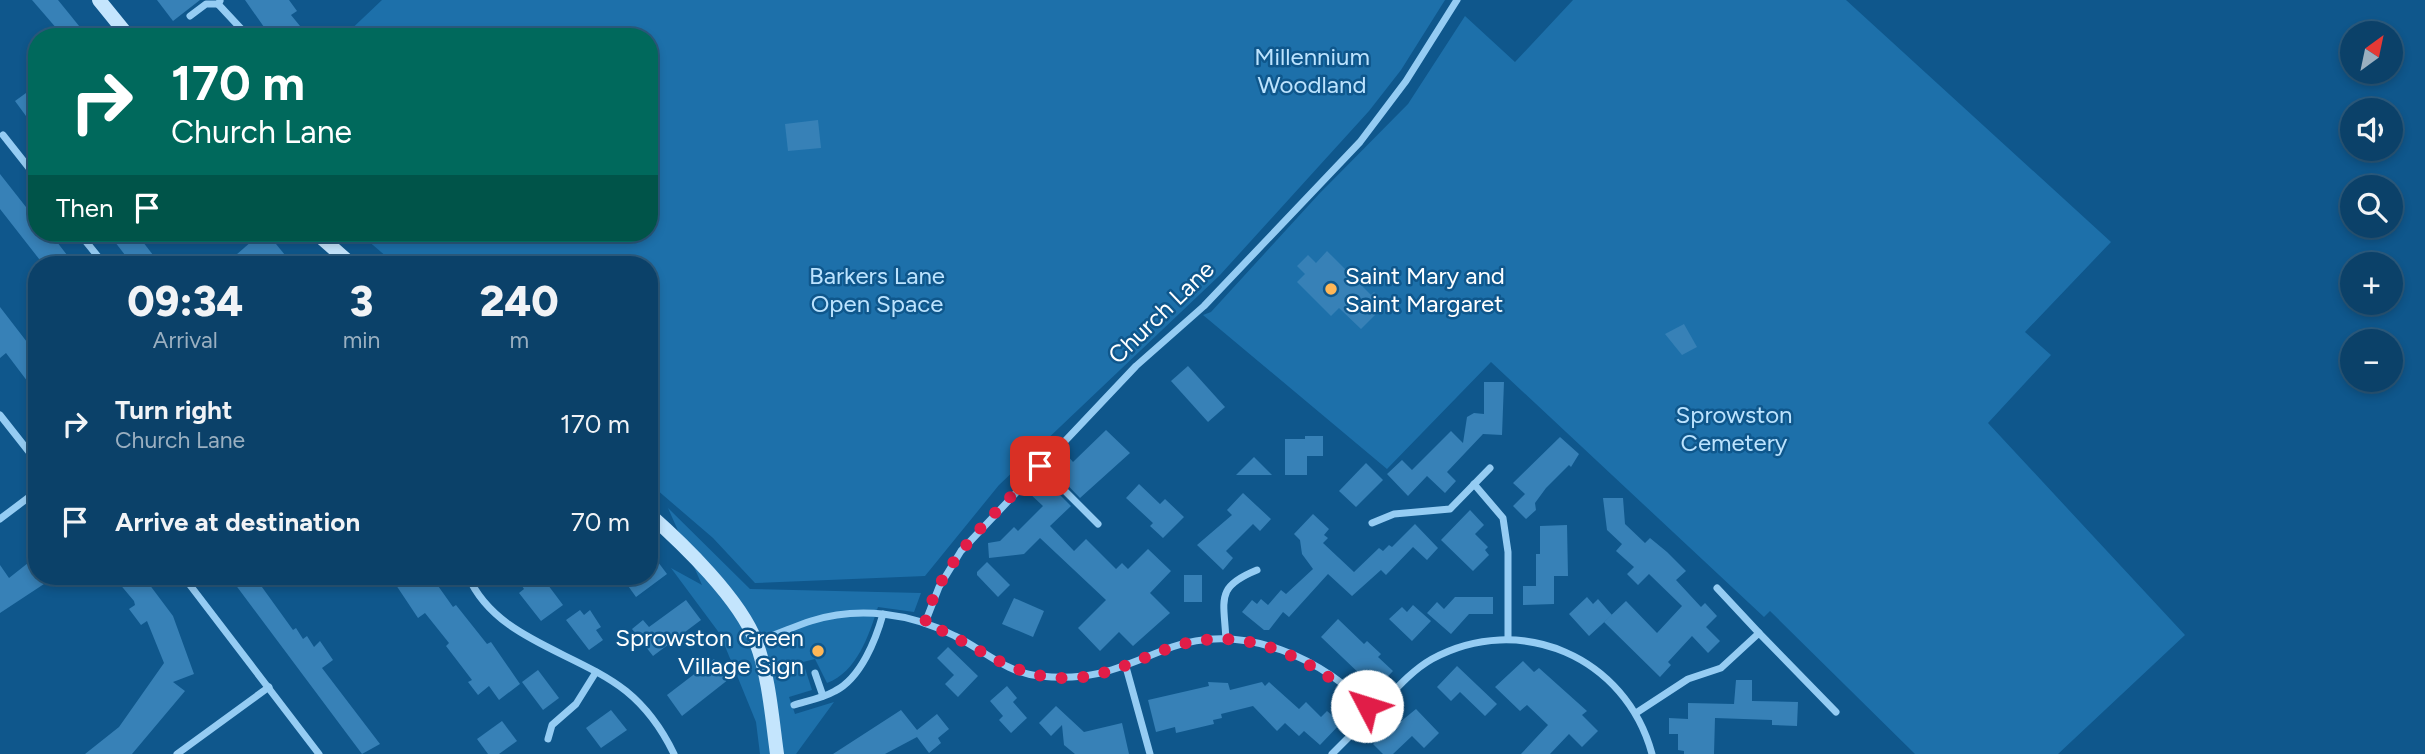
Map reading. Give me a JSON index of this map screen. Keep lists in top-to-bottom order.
{
  "streets": {
    "street": ["Church Lane"]
  },
  "parks": ["Millennium Woodland", "Barkers Lane Open Space", "Sprowston Cemetery"],
  "places": ["Saint Mary and Saint Margaret", "Sprowston Green Village Sign"],
  "north": "top right",
  "page": {
    "map_buttons": ["+", "−"],
    "turn": ["170 m", "Church Lane"],
    "then": "Then",
    "eta": [
      "09:34",
      "Arrival",
      "3",
      "min",
      "240",
      "m"
    ],
    "list": [
      {
        "name": "Turn right",
        "note": "Church Lane",
        "value": "170 m"
      },
      {
        "name": "Arrive at destination",
        "value": "70 m"
      }
    ]
  }
}
